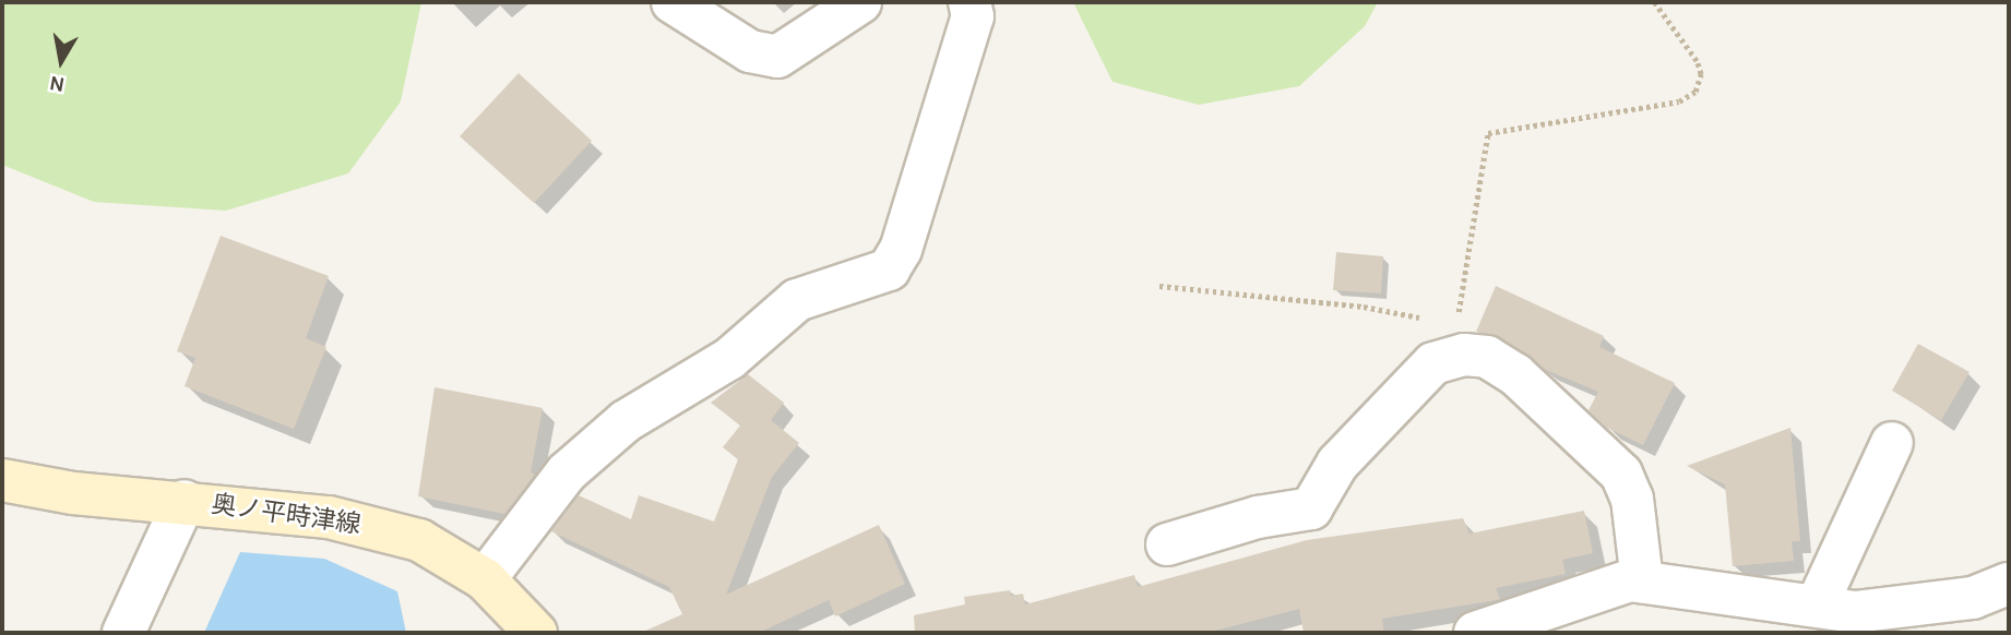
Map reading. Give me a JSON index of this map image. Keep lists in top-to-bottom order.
{
  "streets": {
    "main road": ["奥ノ平時津線"]
  },
  "north": "bottom"
}
